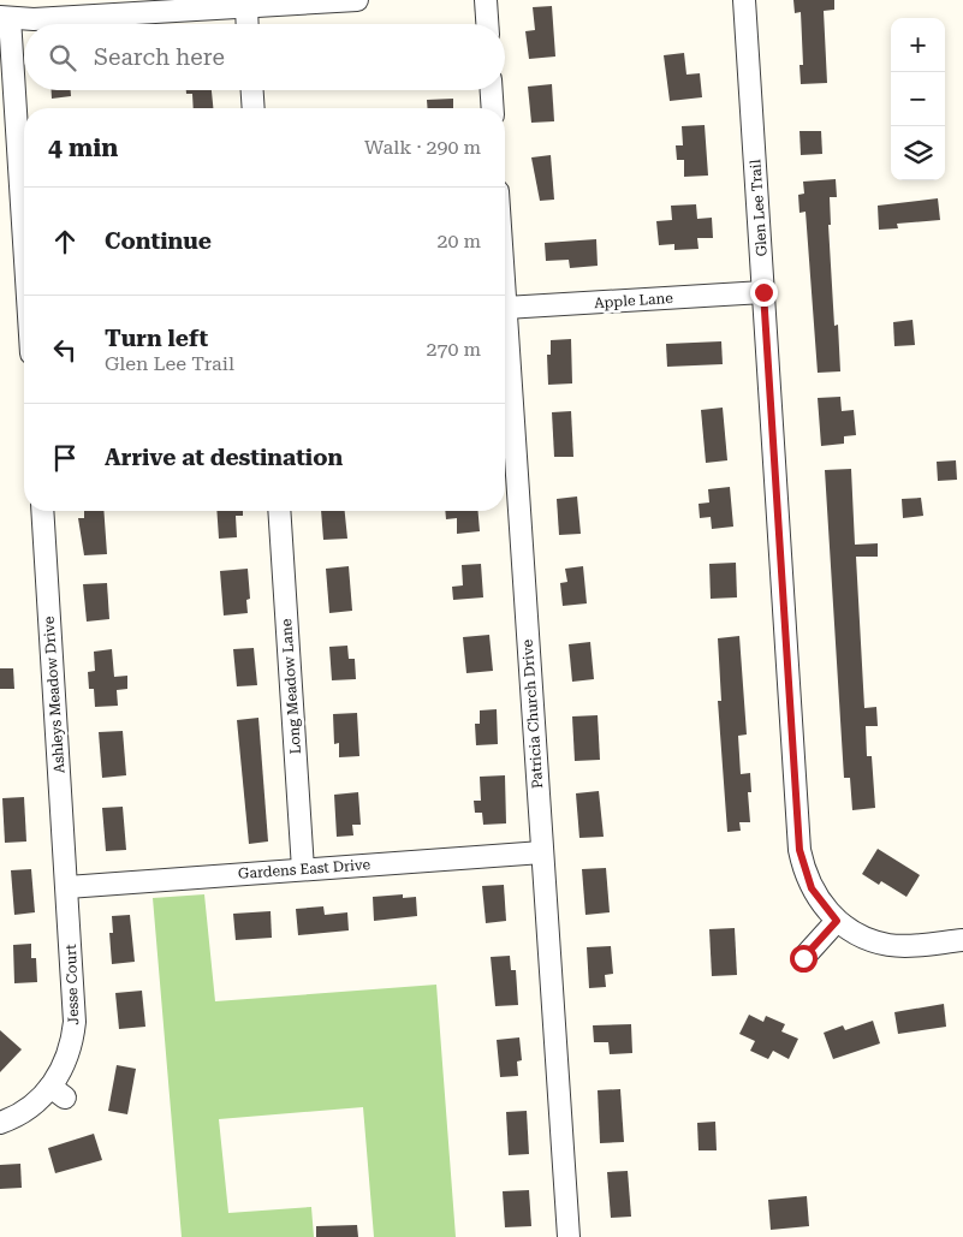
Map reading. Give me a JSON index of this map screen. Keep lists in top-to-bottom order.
{
  "streets": {
    "street": [
      "Glen Lee Trail",
      "Apple Lane",
      "Long Meadow Lane",
      "Ashleys Meadow Drive",
      "Patricia Church Drive",
      "Gardens East Drive",
      "Jesse Court"
    ]
  },
  "crossings": [
    ["Glen Lee Trail", "Apple Lane"],
    ["Apple Lane", "Patricia Church Drive"],
    ["Long Meadow Lane", "Gardens East Drive"],
    ["Ashleys Meadow Drive", "Gardens East Drive"],
    ["Ashleys Meadow Drive", "Jesse Court"],
    ["Patricia Church Drive", "Gardens East Drive"],
    ["Gardens East Drive", "Jesse Court"]
  ],
  "page": {
    "map_buttons": ["+", "−"],
    "search": "Search here",
    "heading": ["4 min", "Walk · 290 m"],
    "list": [
      ["Continue", "20 m"],
      ["Turn left", "Glen Lee Trail", "270 m"],
      "Arrive at destination"
    ]
  }
}
